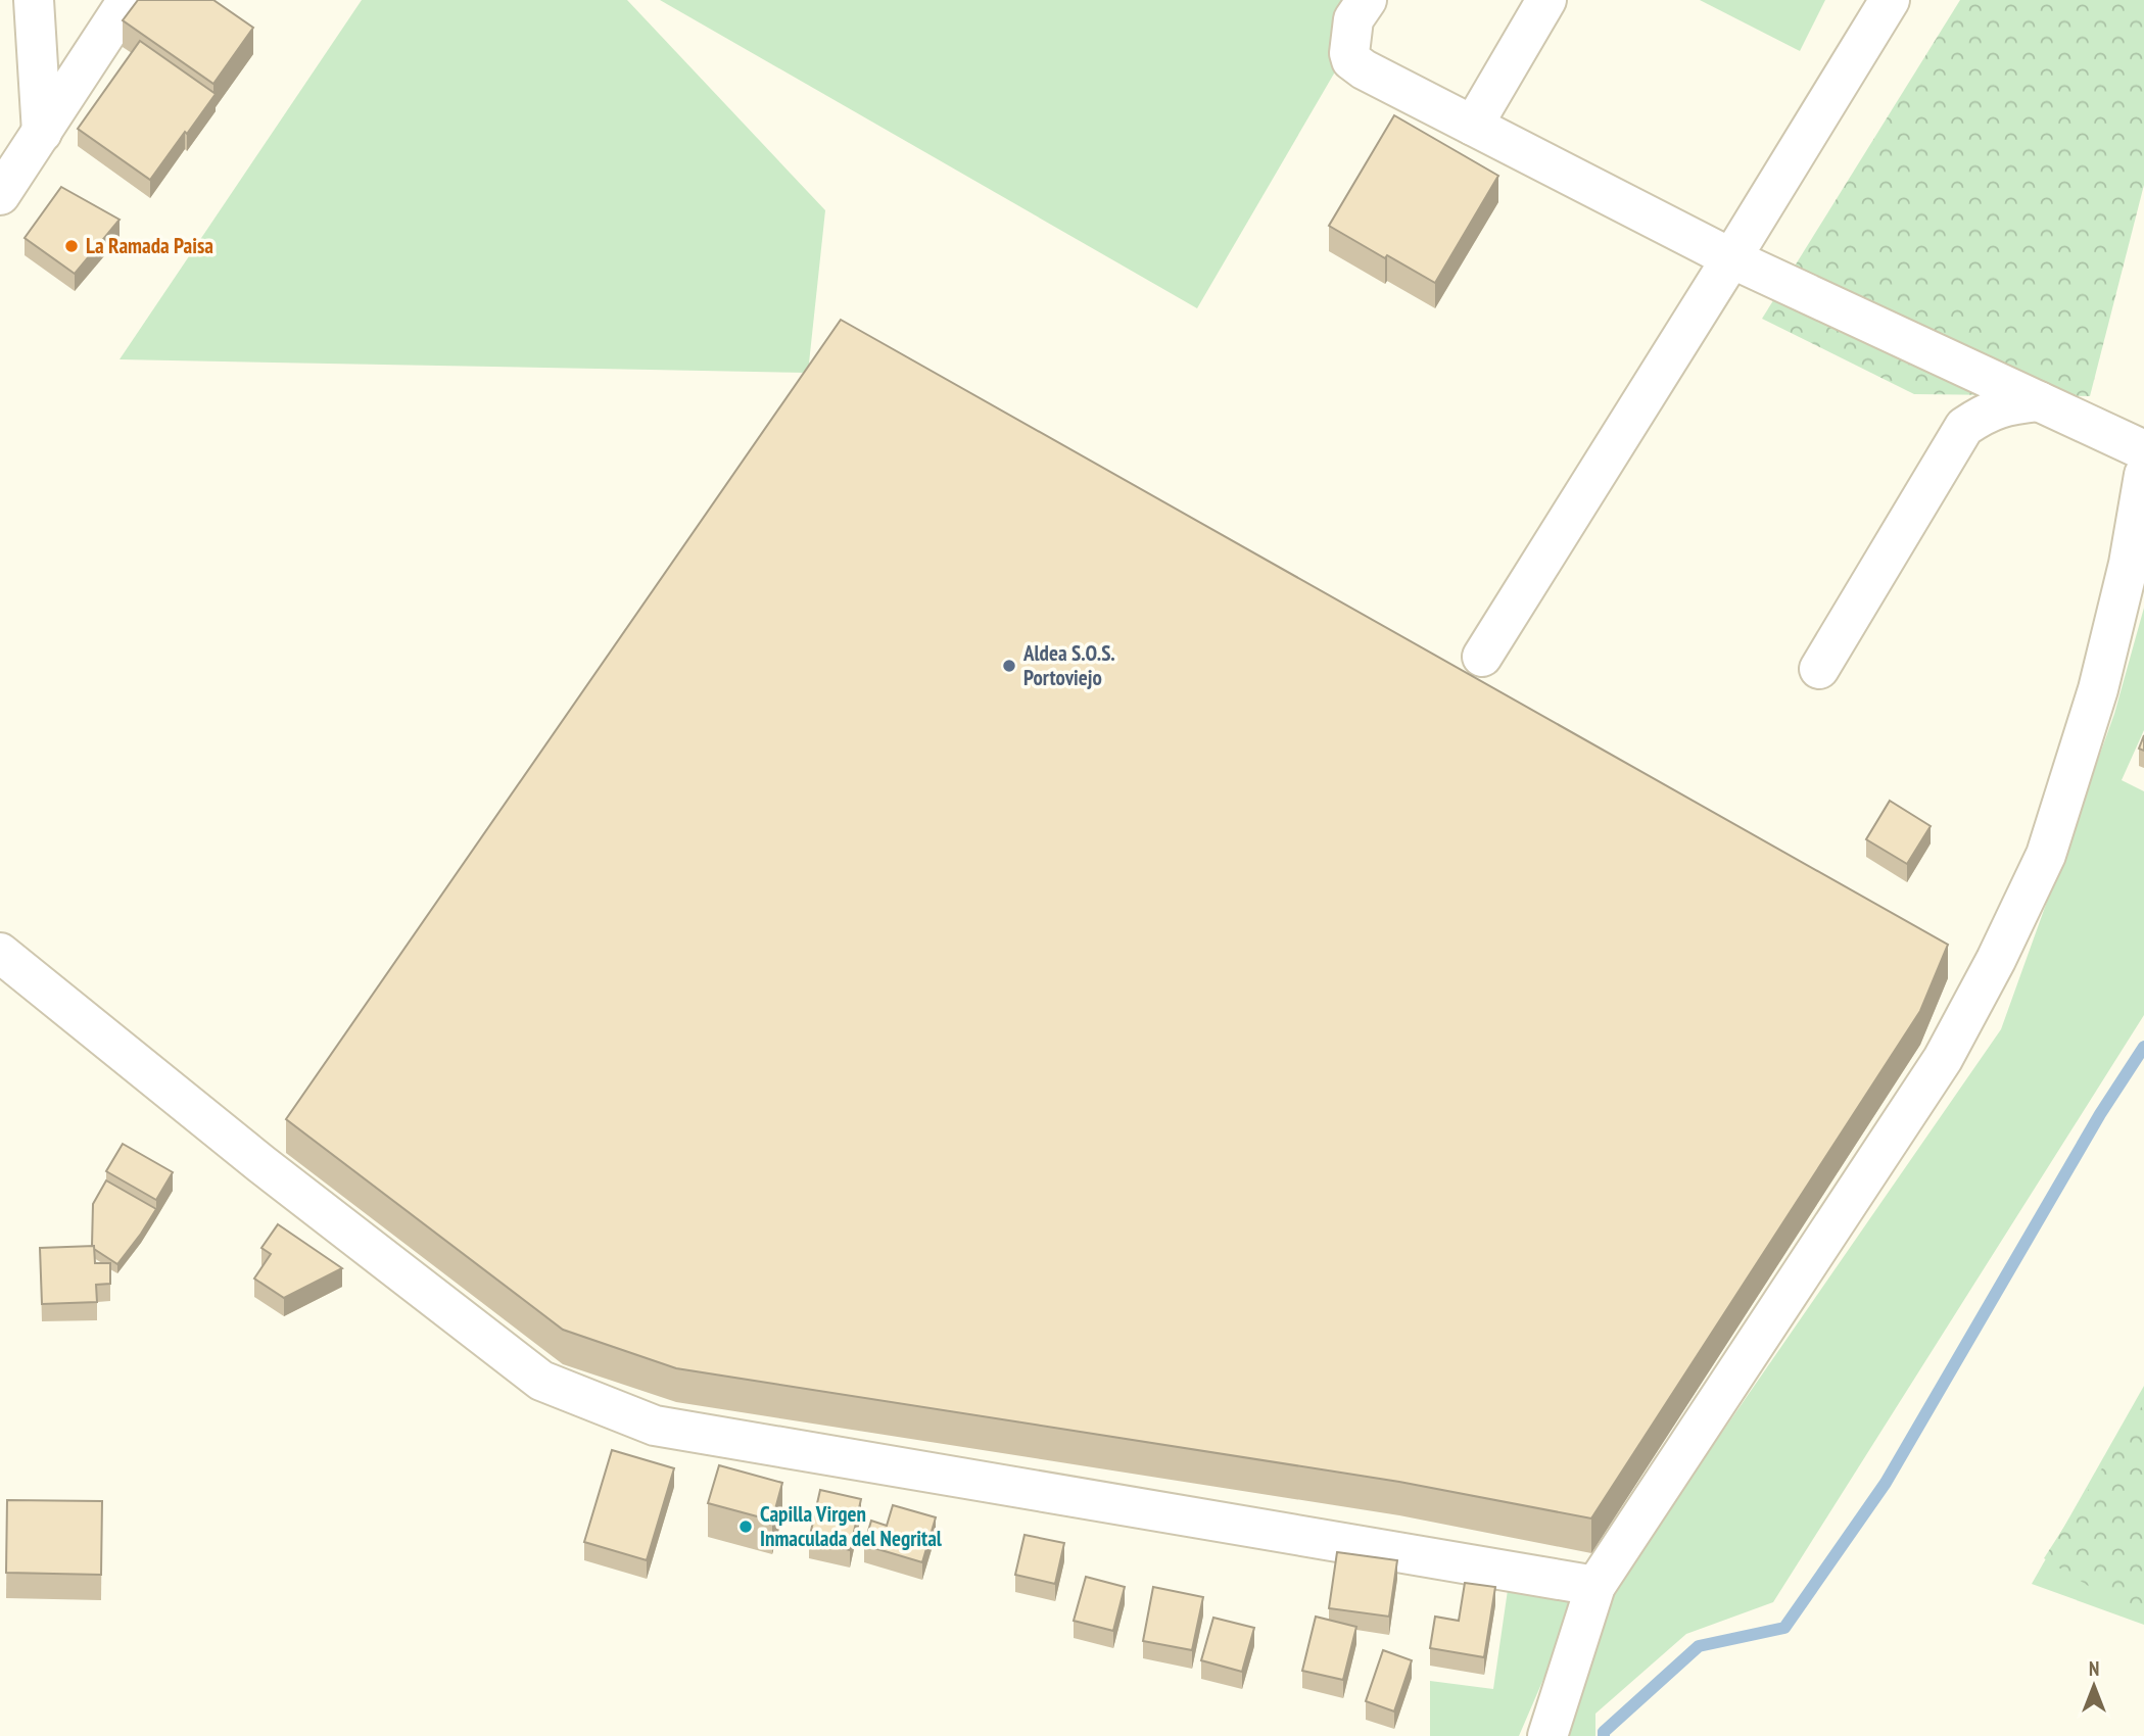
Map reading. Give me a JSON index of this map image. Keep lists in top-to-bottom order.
{
  "places": ["La Ramada Paisa", "Aldea S.O.S. Portoviejo", "Capilla Virgen Inmaculada del Negrital"],
  "north": "top"
}
